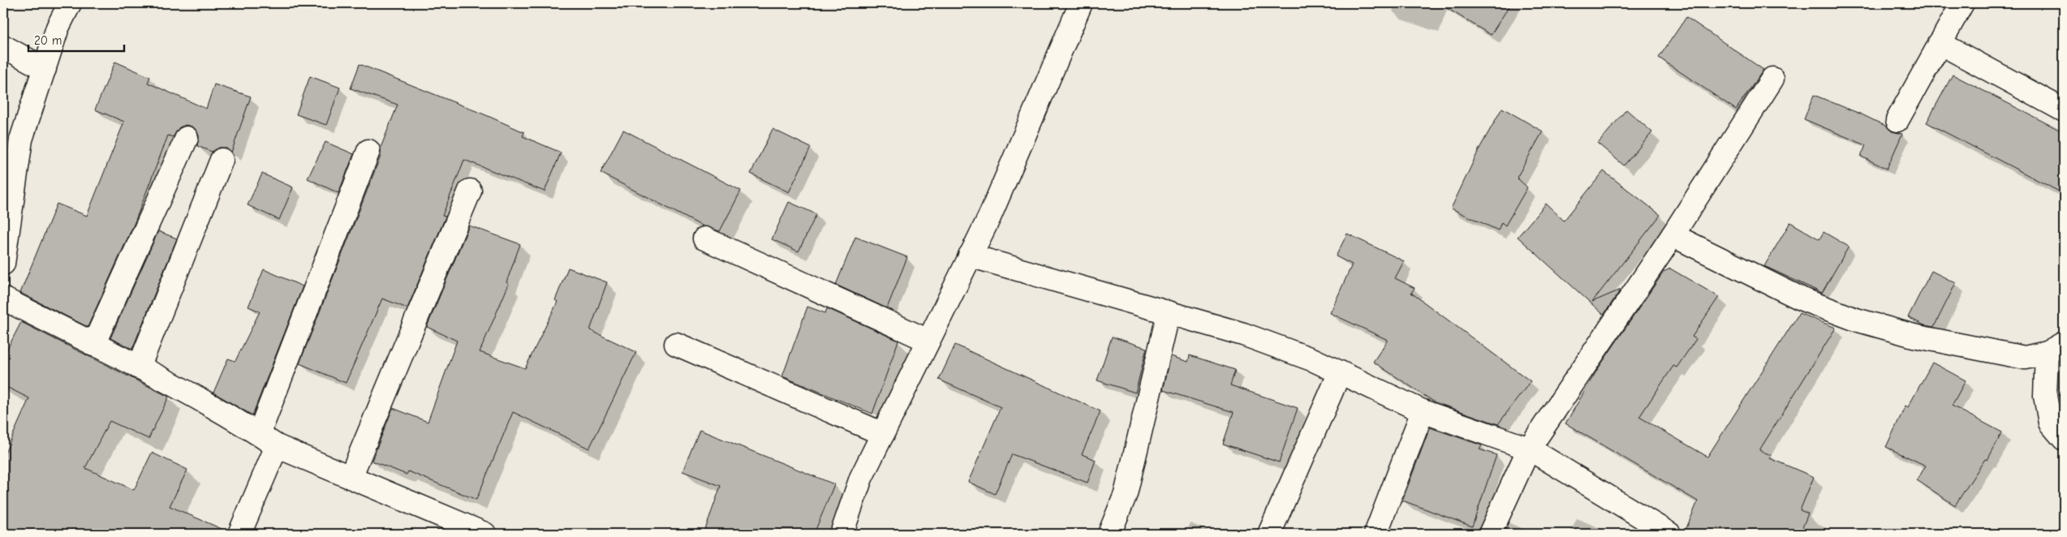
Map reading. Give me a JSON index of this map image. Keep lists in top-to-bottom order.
{
  "scale_bar": "20 m"
}
